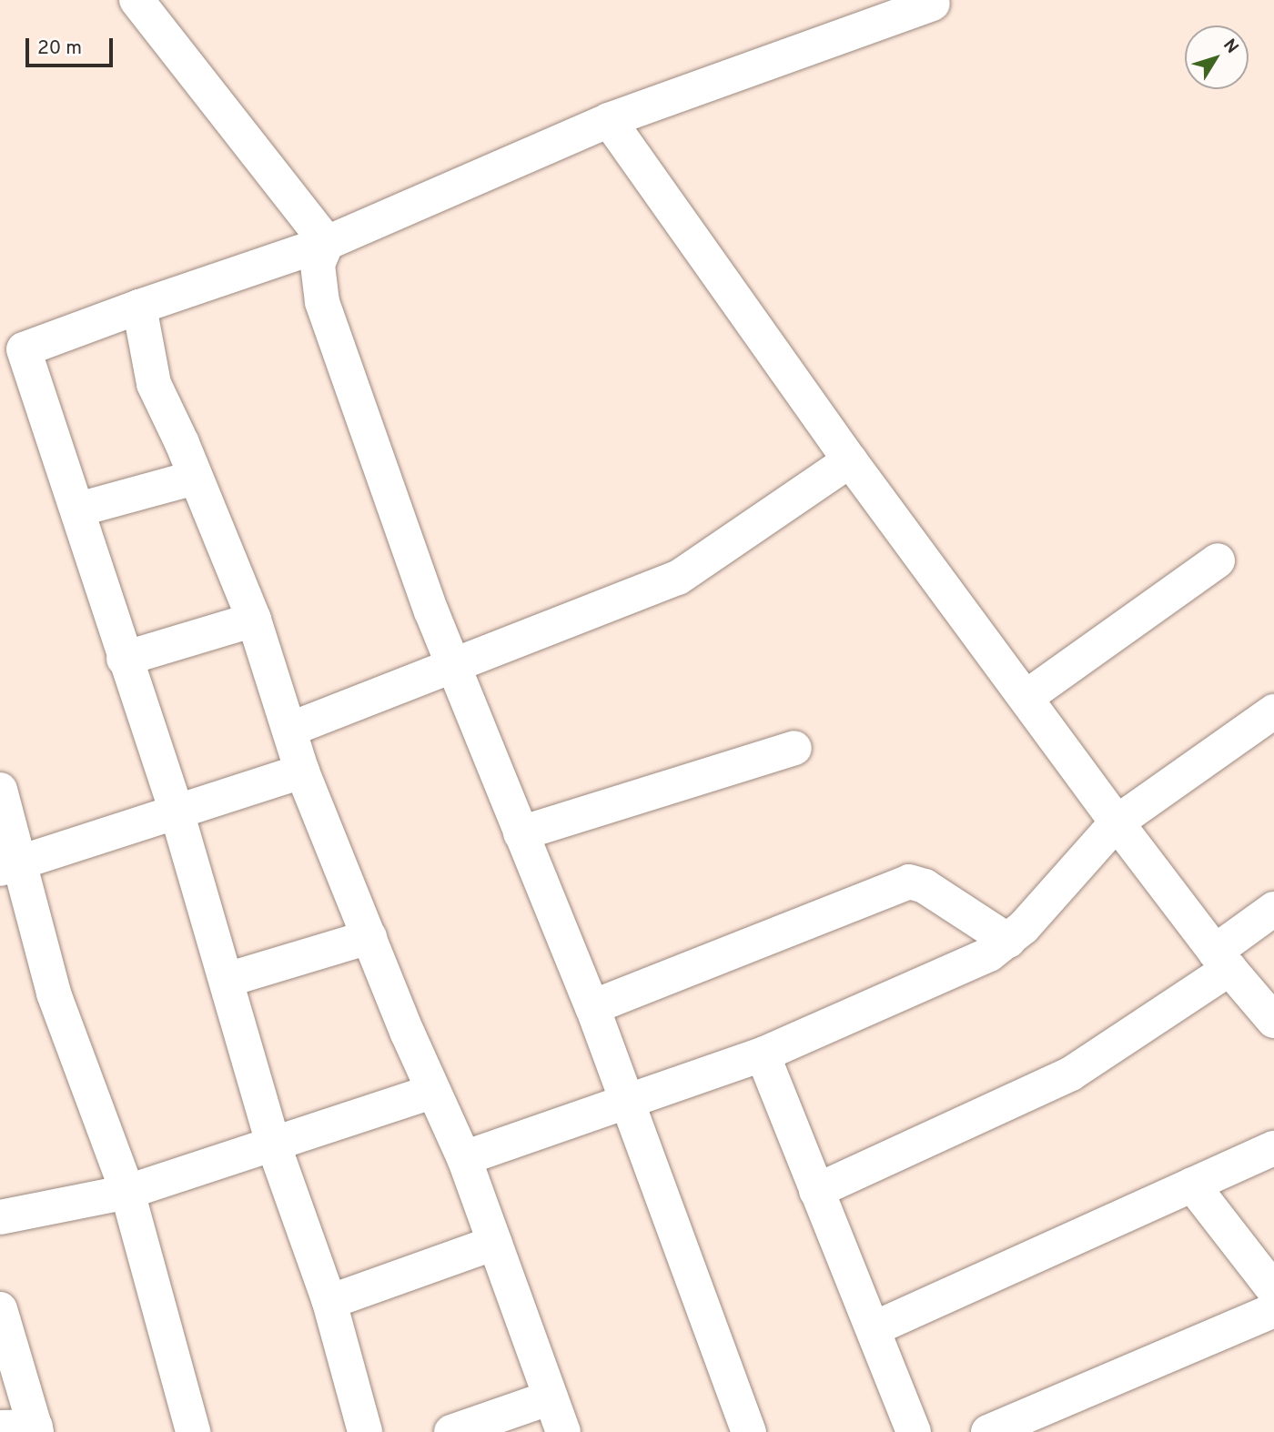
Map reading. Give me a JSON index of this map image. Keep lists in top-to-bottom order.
{
  "scale_bar": "20 m",
  "north": "top right"
}
